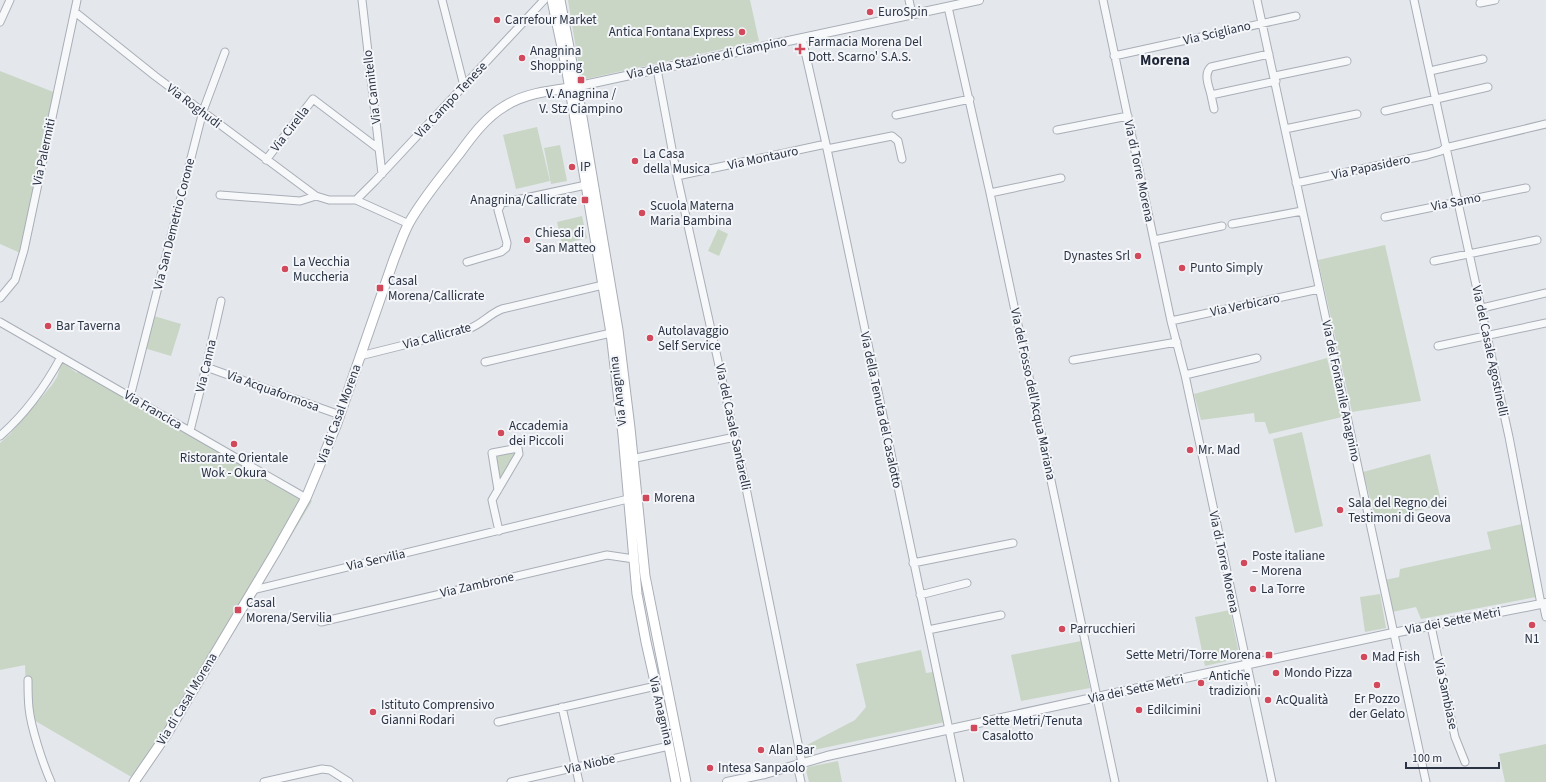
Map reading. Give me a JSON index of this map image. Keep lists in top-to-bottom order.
{
  "streets": {
    "main road": ["Via Anagnina", "Via di Casal Morena"],
    "street": [
      "Via Scigliano",
      "Via della Stazione di Ciampino",
      "Via Cannitello",
      "Via Campo Tenese",
      "Via Roghudi",
      "Via Cirella",
      "Via Palermiti",
      "Via Montauro",
      "Via Papasidero",
      "Via di Torre Morena",
      "Via Samo",
      "Via San Demetrio Corone",
      "Via Verbicaro",
      "Via Callicrate",
      "Via del Casale Agostinelli",
      "Via Canna",
      "Via Acquaformosa",
      "Via del Fontanile Anagnino",
      "Via del Fosso dell'Acqua Mariana",
      "Via Francica",
      "Via della Tenuta del Casalotto",
      "Via del Casale Santarelli",
      "Via Servilia",
      "Via Zambrone",
      "Via dei Sette Metri",
      "Via Sambiase",
      "Via Niobe"
    ]
  },
  "crossings": [
    ["Via Scigliano", "Via di Torre Morena"],
    ["Via Scigliano", "Via del Fontanile Anagnino"],
    ["Via della Stazione di Ciampino", "Via Anagnina"],
    ["Via della Stazione di Ciampino", "Via del Fosso dell'Acqua Mariana"],
    ["Via della Stazione di Ciampino", "Via della Tenuta del Casalotto"],
    ["Via della Stazione di Ciampino", "Via di Casal Morena"],
    ["Via della Stazione di Ciampino", "Via del Casale Santarelli"],
    ["Via Cannitello", "Via Campo Tenese"],
    ["Via Cannitello", "Via Cirella"],
    ["Via Campo Tenese", "Via Roghudi"],
    ["Via Roghudi", "Via Cirella"],
    ["Via Roghudi", "Via Palermiti"],
    ["Via Roghudi", "Via San Demetrio Corone"],
    ["Via Roghudi", "Via di Casal Morena"],
    ["Via Montauro", "Via della Tenuta del Casalotto"],
    ["Via Montauro", "Via del Casale Santarelli"],
    ["Via Papasidero", "Via del Casale Agostinelli"],
    ["Via Papasidero", "Via del Fontanile Anagnino"],
    ["Via di Torre Morena", "Via Verbicaro"],
    ["Via di Torre Morena", "Via dei Sette Metri"],
    ["Via Samo", "Via del Casale Agostinelli"],
    ["Via San Demetrio Corone", "Via Francica"],
    ["Via Verbicaro", "Via del Fontanile Anagnino"],
    ["Via Callicrate", "Via Anagnina"],
    ["Via Callicrate", "Via di Casal Morena"],
    ["Via del Casale Agostinelli", "Via dei Sette Metri"],
    ["Via Canna", "Via Acquaformosa"],
    ["Via Canna", "Via Francica"],
    ["Via Acquaformosa", "Via di Casal Morena"],
    ["Via Anagnina", "Via di Casal Morena"],
    ["Via Anagnina", "Via Servilia"],
    ["Via Anagnina", "Via Zambrone"],
    ["Via Anagnina", "Via Niobe"],
    ["Via del Fontanile Anagnino", "Via dei Sette Metri"],
    ["Via del Fosso dell'Acqua Mariana", "Via dei Sette Metri"],
    ["Via Francica", "Via di Casal Morena"],
    ["Via della Tenuta del Casalotto", "Via dei Sette Metri"],
    ["Via di Casal Morena", "Via Servilia"],
    ["Via del Casale Santarelli", "Via dei Sette Metri"],
    ["Via dei Sette Metri", "Via Sambiase"]
  ],
  "districts": ["Morena"],
  "places": {
    "other": [
      "EuroSpin",
      "Carrefour Market",
      "Antica Fontana Express",
      "Anagnina Shopping",
      "La Casa della Musica",
      "IP",
      "Scuola Materna Maria Bambina",
      "Chiesa di San Matteo",
      "Dynastes Srl",
      "Punto Simply",
      "La Vecchia Muccheria",
      "Bar Taverna",
      "Autolavaggio Self Service",
      "Accademia dei Piccoli",
      "Ristorante Orientale Wok - Okura",
      "Mr. Mad",
      "Sala del Regno dei Testimoni di Geova",
      "Poste italiane – Morena",
      "La Torre",
      "N1",
      "Parrucchieri",
      "Mad Fish",
      "Mondo Pizza",
      "Antiche tradizioni",
      "Er Pozzo der Gelato",
      "AcQualità",
      "Edilcimini",
      "Istituto Comprensivo Gianni Rodari",
      "Alan Bar",
      "Intesa Sanpaolo"
    ],
    "health": ["Farmacia Morena Del Dott. Scarno' S.A.S."],
    "transit": [
      "V. Anagnina / V. Stz Ciampino",
      "Anagnina/Callicrate",
      "Casal Morena/Callicrate",
      "Morena",
      "Casal Morena/Servilia",
      "Sette Metri/Torre Morena",
      "Sette Metri/Tenuta Casalotto"
    ]
  },
  "scale_bar": "100 m"
}
